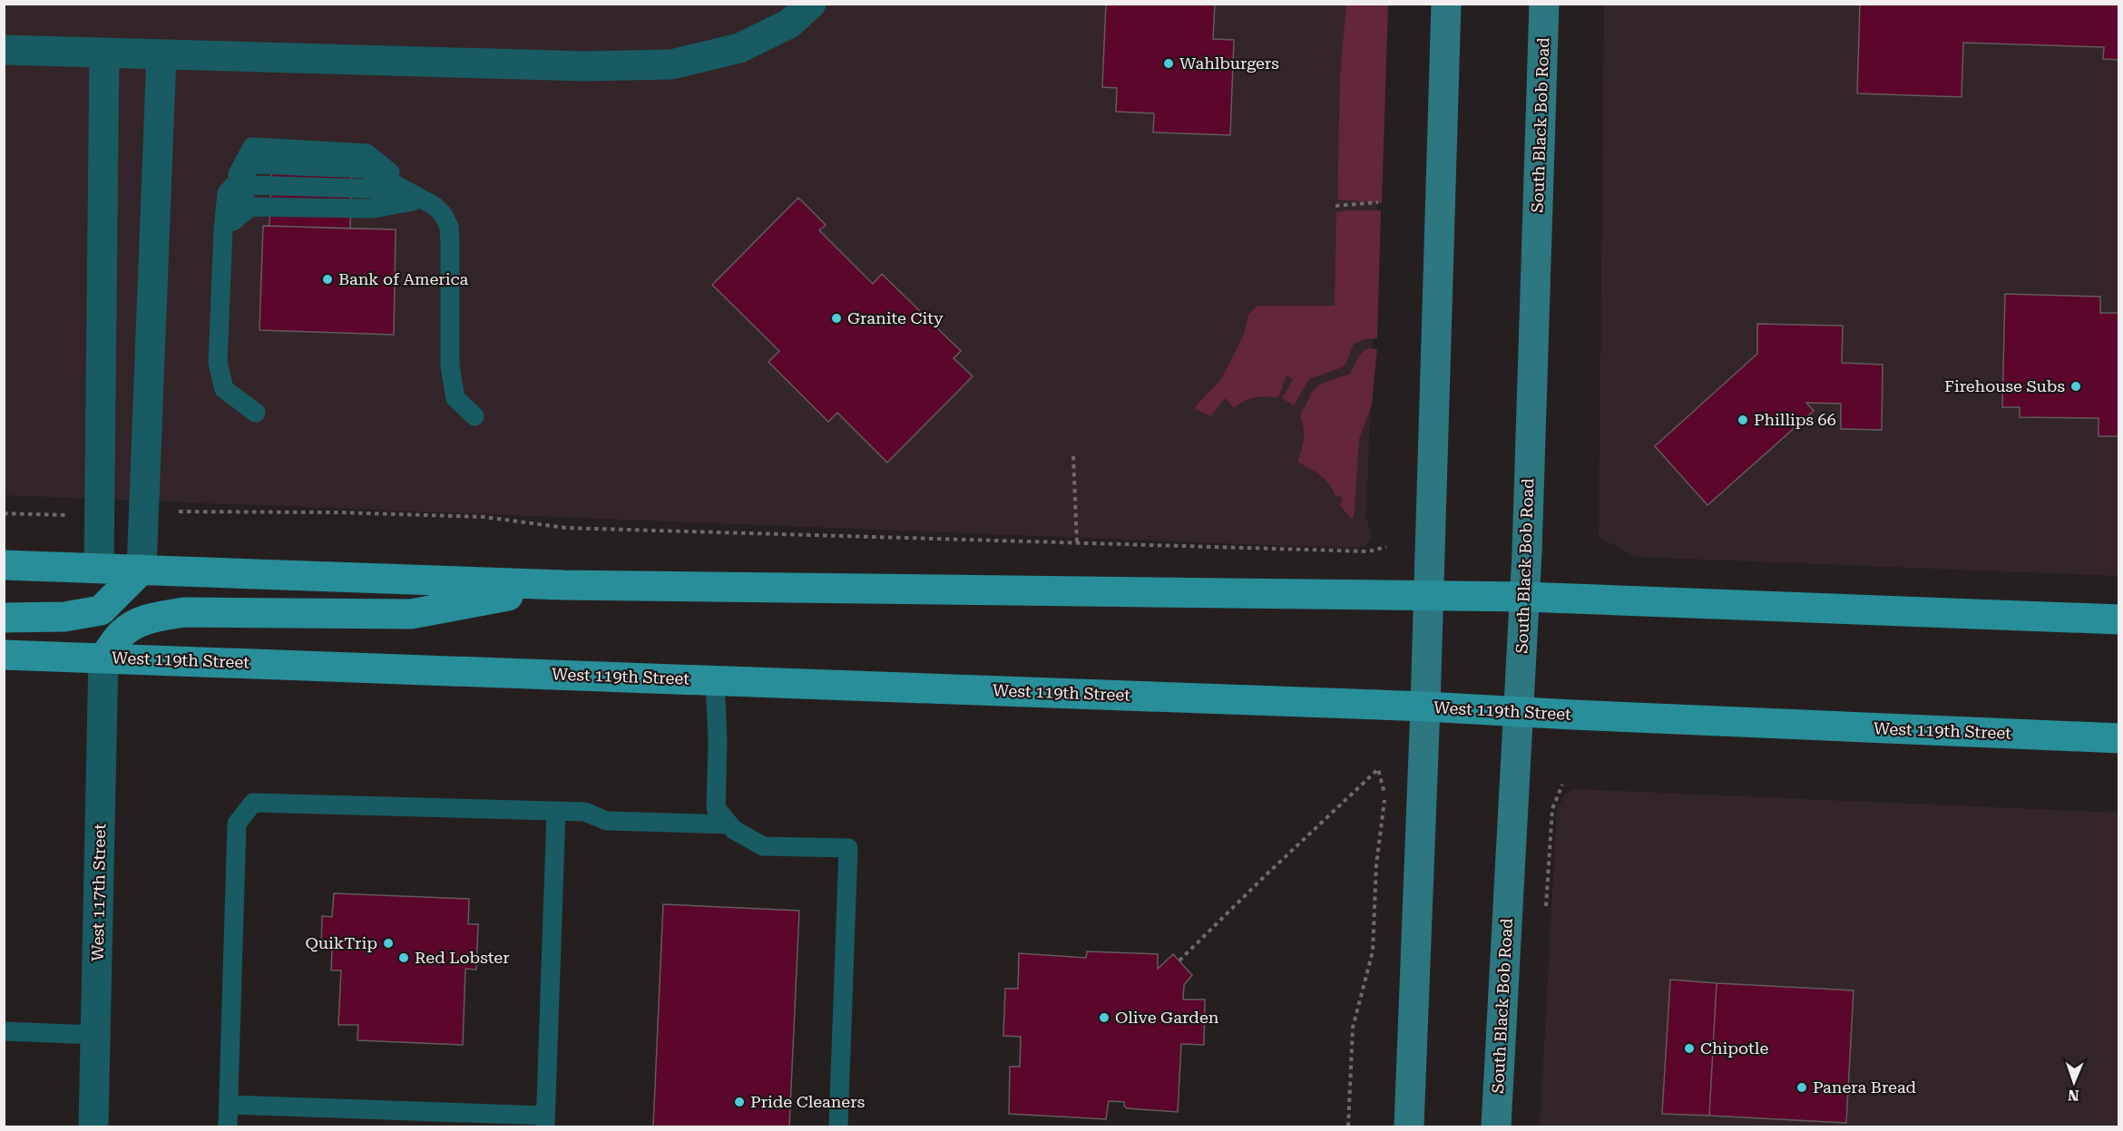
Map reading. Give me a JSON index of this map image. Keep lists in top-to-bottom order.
{
  "streets": {
    "main road": ["South Black Bob Road", "West 119th Street"],
    "street": ["West 117th Street"]
  },
  "crossings": [
    ["South Black Bob Road", "West 119th Street"],
    ["West 119th Street", "West 117th Street"]
  ],
  "places": [
    "Wahlburgers",
    "Bank of America",
    "Granite City",
    "Firehouse Subs",
    "Phillips 66",
    "QuikTrip",
    "Red Lobster",
    "Olive Garden",
    "Chipotle",
    "Panera Bread",
    "Pride Cleaners"
  ],
  "north": "bottom"
}
